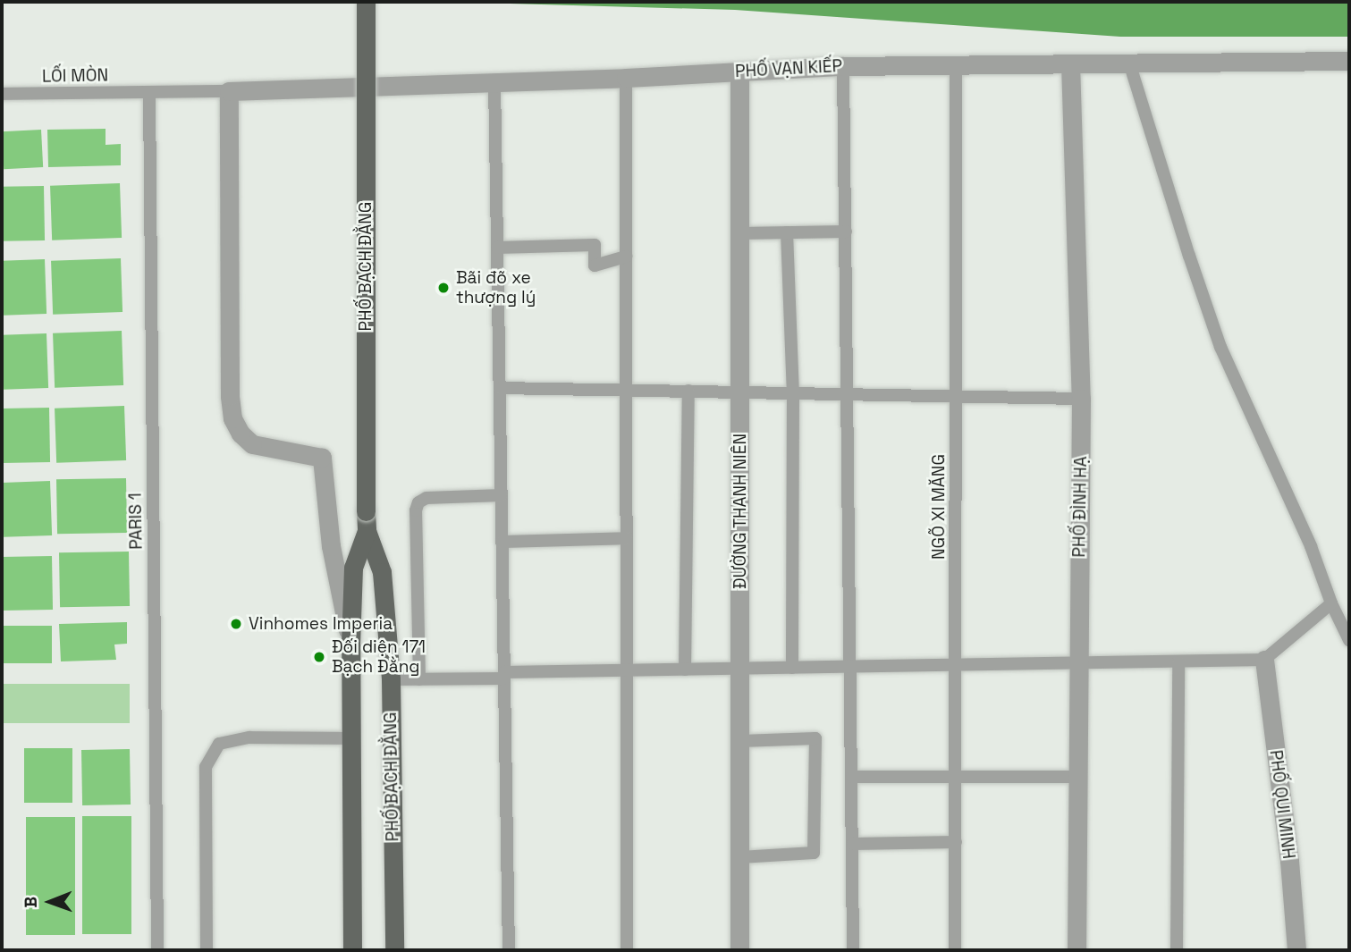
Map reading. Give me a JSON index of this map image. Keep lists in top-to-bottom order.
{
  "streets": {
    "main road": ["PHỐ BẠCH ĐẰNG"],
    "street": [
      "PHỐ VẠN KIẾP",
      "PHỐ ĐÌNH HẠ",
      "ĐƯỜNG THANH NIÊN",
      "PHỐ QUI MINH"
    ],
    "lane": ["LỐI MÒN", "NGÕ XI MĂNG", "PARIS 1"]
  },
  "crossings": [
    ["PHỐ VẠN KIẾP", "LỐI MÒN"],
    ["PHỐ VẠN KIẾP", "NGÕ XI MĂNG"],
    ["PHỐ VẠN KIẾP", "PHỐ ĐÌNH HẠ"],
    ["PHỐ VẠN KIẾP", "ĐƯỜNG THANH NIÊN"],
    ["LỐI MÒN", "PARIS 1"]
  ],
  "places": ["Bãi đõ xe thượng lý", "Vinhomes Imperia", "Đối diện 171 Bạch Đằng"],
  "north": "left"
}
